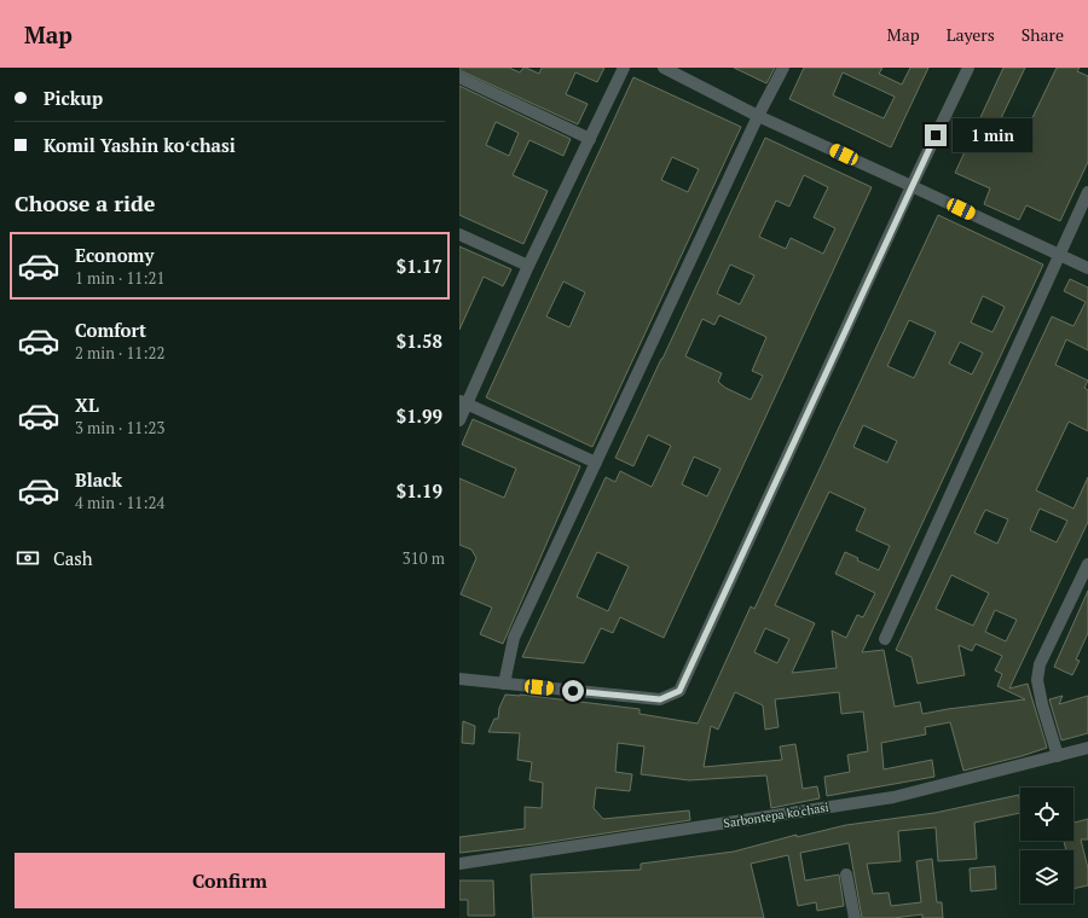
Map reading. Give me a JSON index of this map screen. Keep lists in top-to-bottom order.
{
  "streets": {
    "street": ["Sarbontepa ko'chasi"]
  },
  "page": {
    "header": "Map",
    "nav": ["Map", "Layers", "Share"],
    "banner": ["Pickup", "Komil Yashin koʻchasi"],
    "bubble": "1 min",
    "heading": "Choose a ride",
    "list": [
      {
        "name": "Economy",
        "note": "1 min · 11:21",
        "value": "$1.17"
      },
      {
        "name": "Comfort",
        "note": "2 min · 11:22",
        "value": "$1.58"
      },
      {
        "name": "XL",
        "note": "3 min · 11:23",
        "value": "$1.99"
      },
      {
        "name": "Black",
        "note": "4 min · 11:24",
        "value": "$1.19"
      }
    ],
    "pay": ["Cash", "310 m"],
    "buttons": "Confirm"
  }
}
